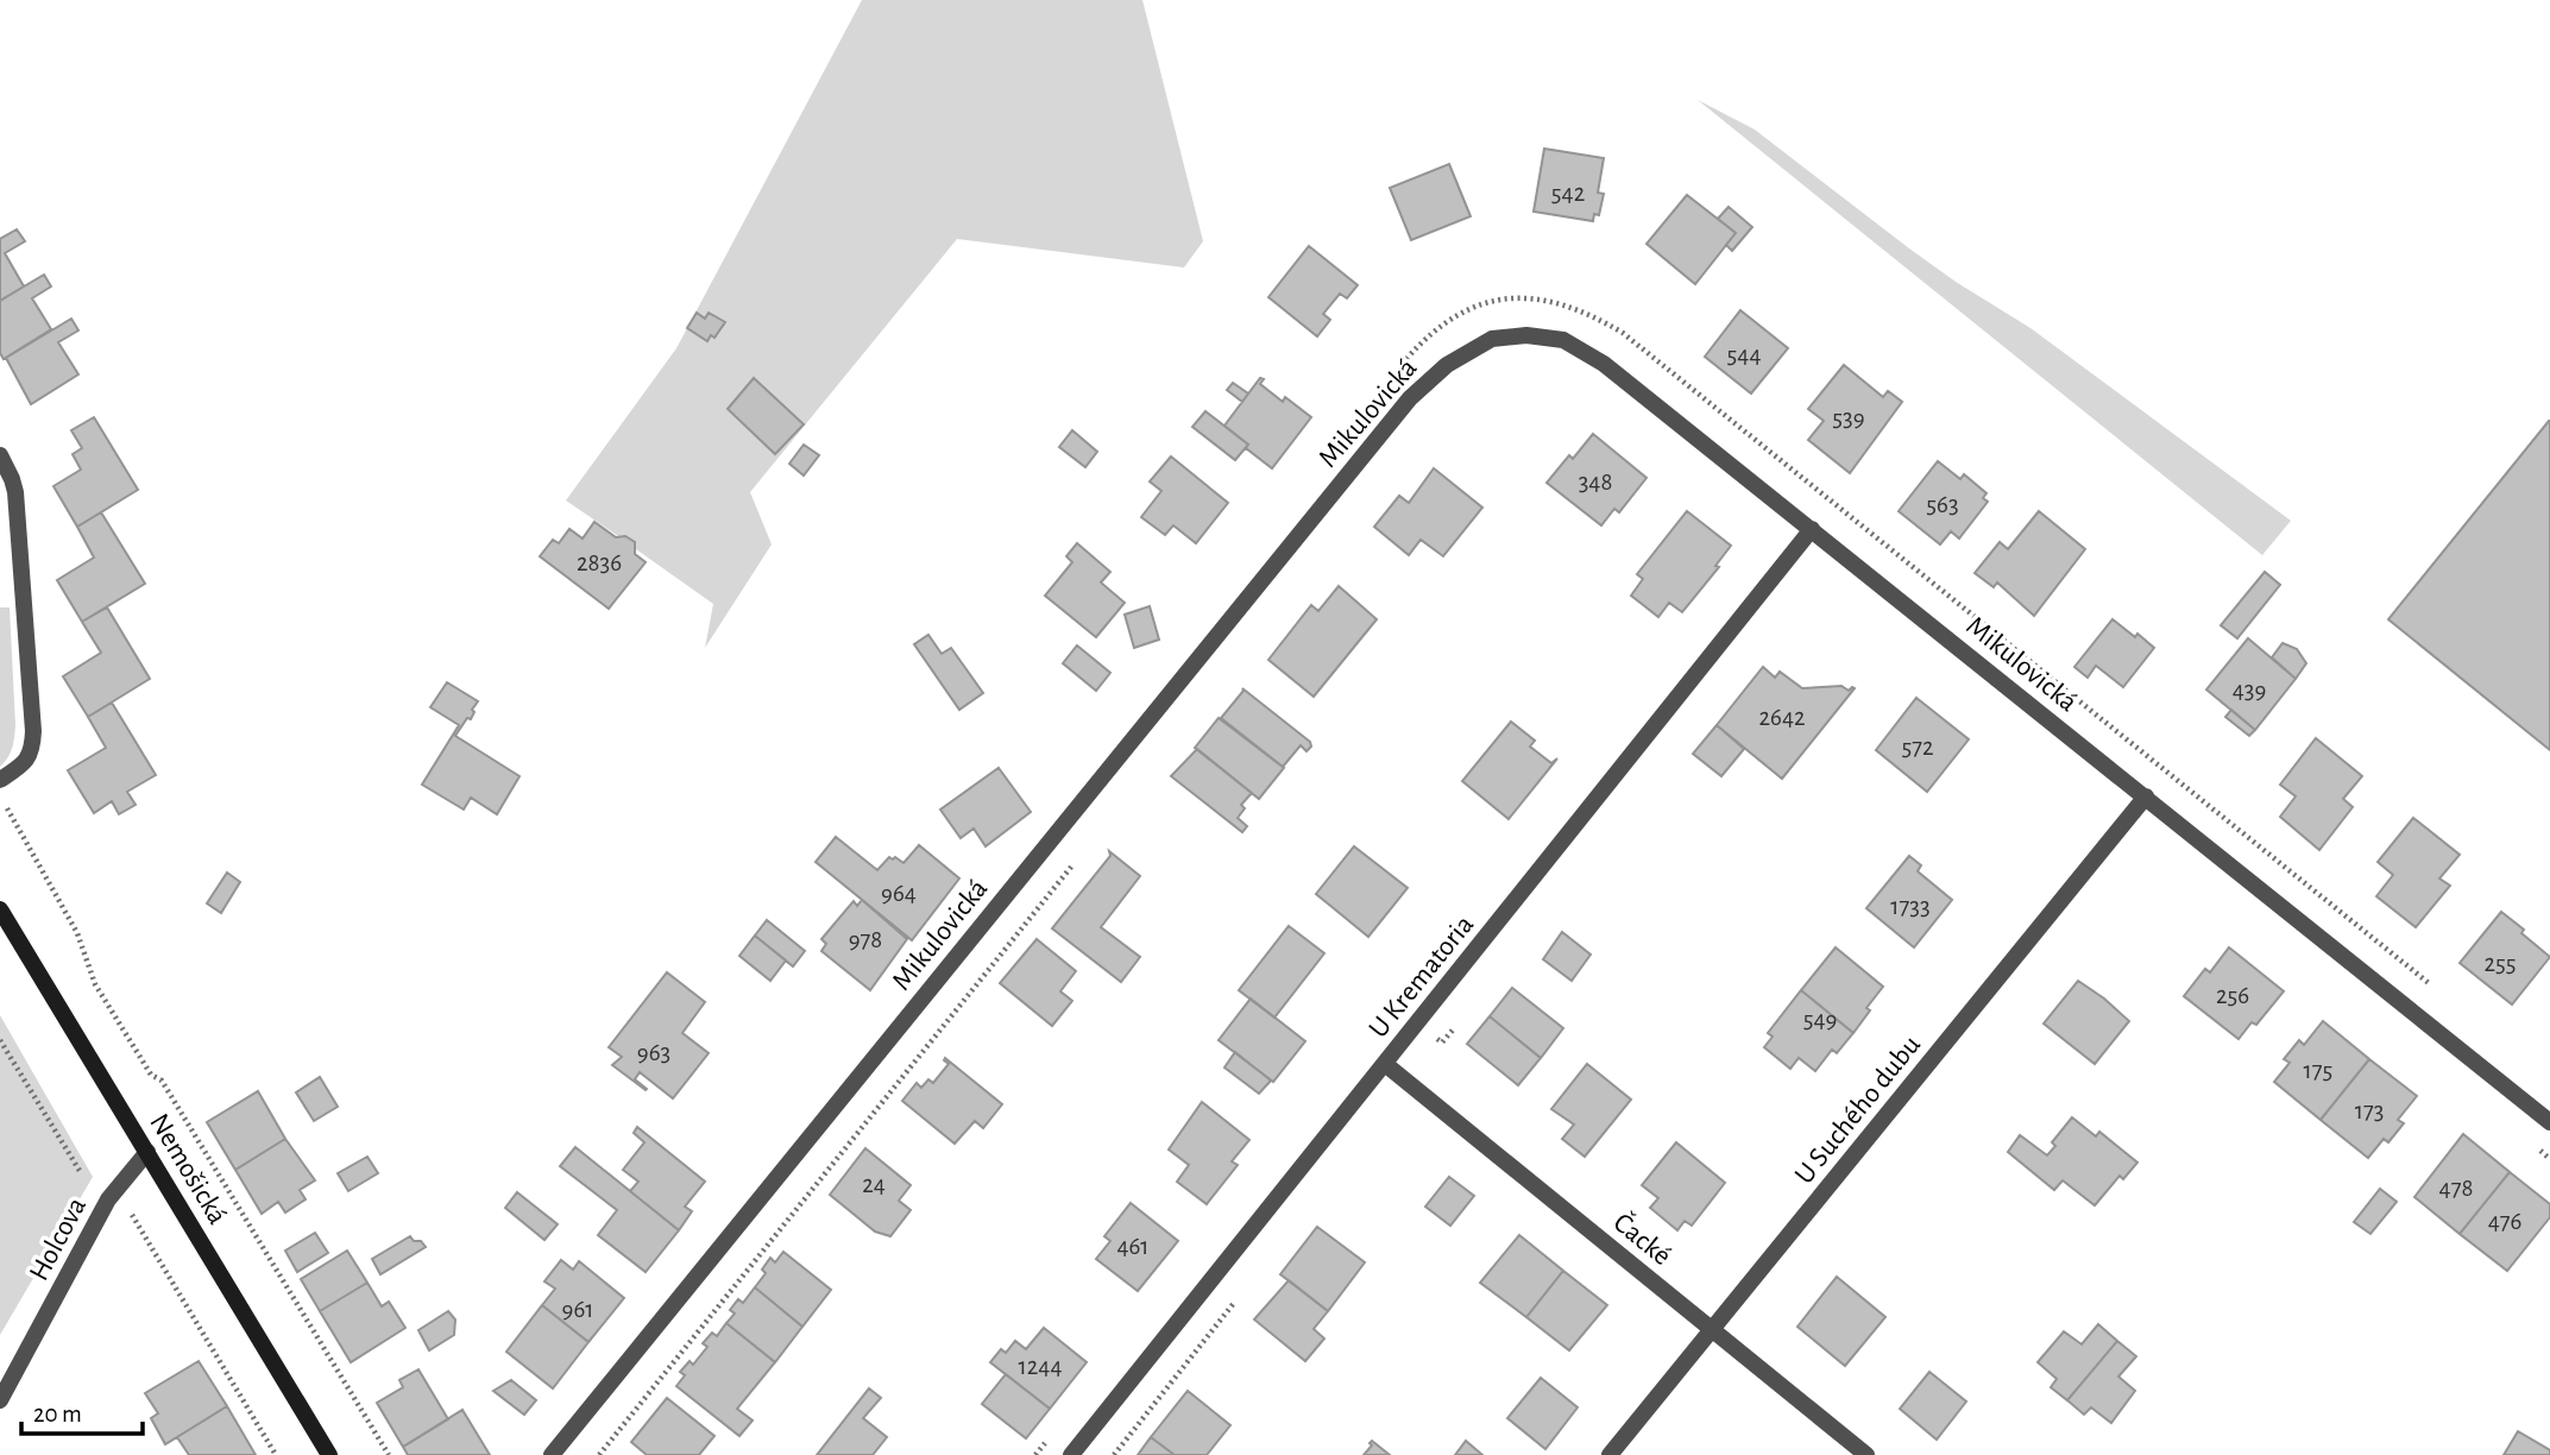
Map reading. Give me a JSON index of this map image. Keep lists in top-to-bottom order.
{
  "streets": {
    "street": [
      "Mikulovická",
      "U Krematoria",
      "U Suchého dubu",
      "Nemošická",
      "Holcova",
      "Čacké"
    ]
  },
  "crossings": [
    ["Mikulovická", "U Krematoria"],
    ["Mikulovická", "U Suchého dubu"],
    ["U Krematoria", "Čacké"],
    ["U Suchého dubu", "Čacké"],
    ["Nemošická", "Holcova"]
  ],
  "house_numbers": [
    "542",
    "544",
    "539",
    "348",
    "563",
    "2836",
    "439",
    "2642",
    "572",
    "964",
    "1733",
    "978",
    "255",
    "256",
    "549",
    "963",
    "175",
    "173",
    "24",
    "478",
    "476",
    "461",
    "961",
    "1244"
  ],
  "scale_bar": "20 m"
}
